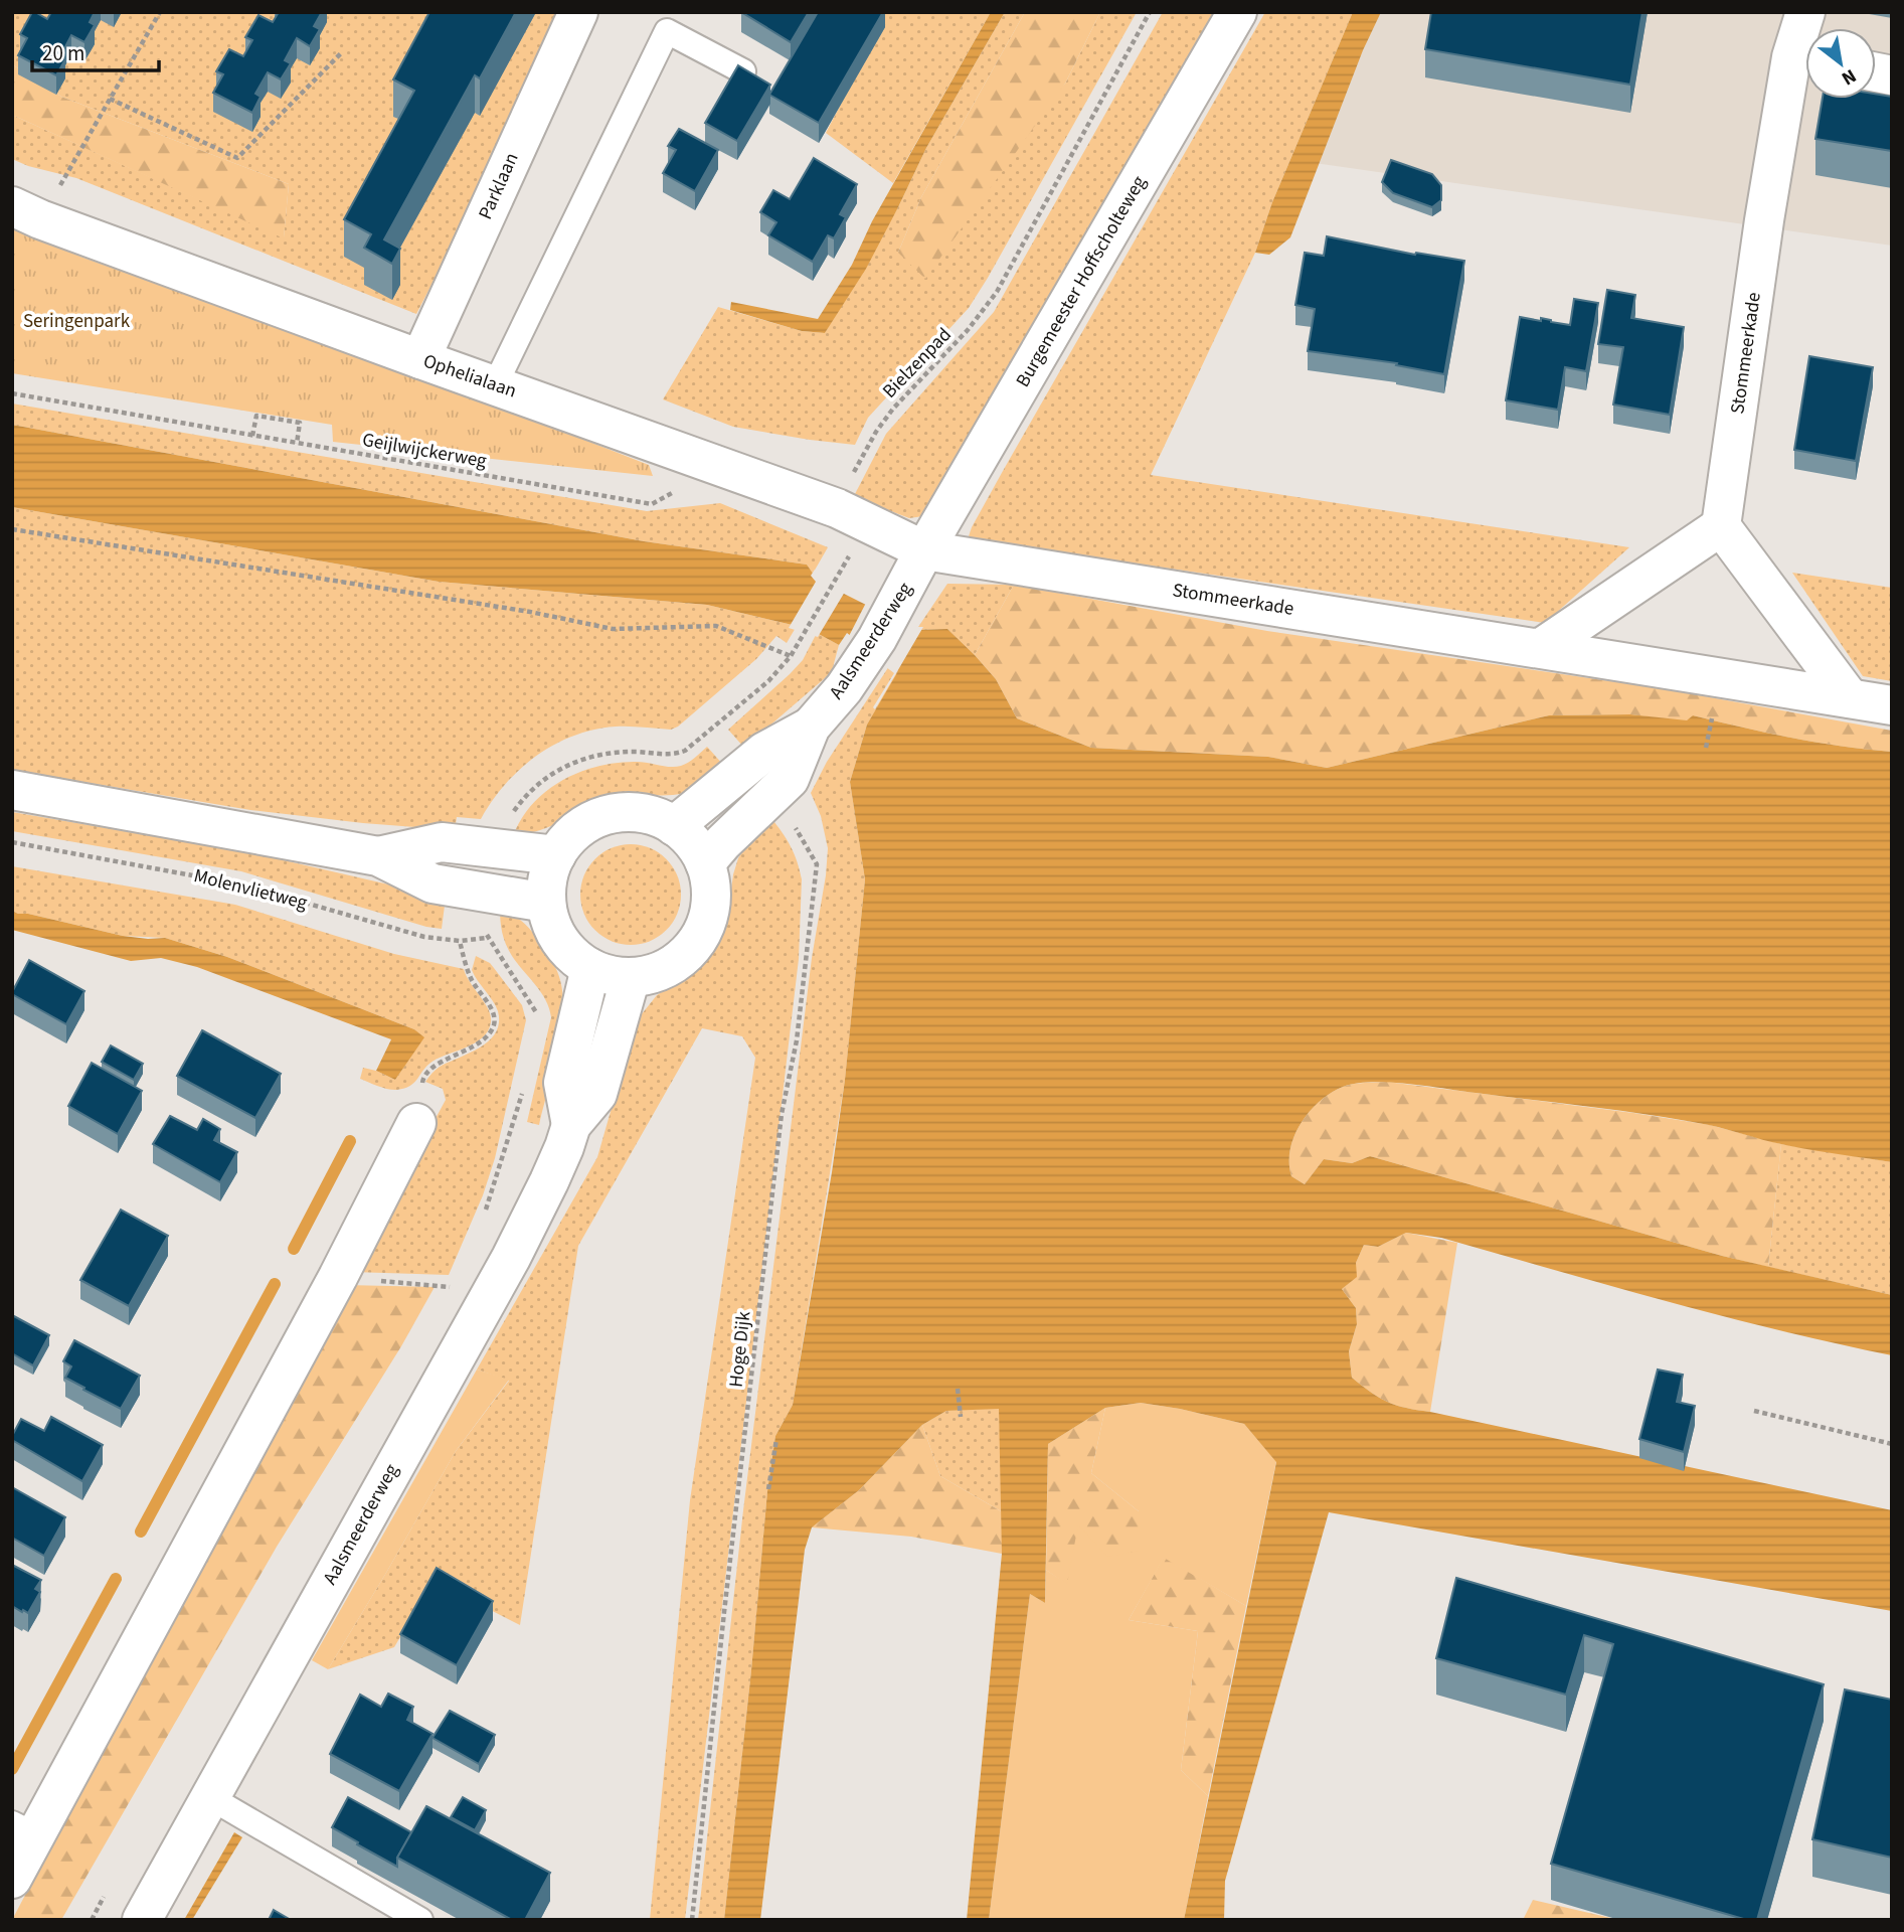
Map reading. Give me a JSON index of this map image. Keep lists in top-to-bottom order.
{
  "streets": {
    "street": [
      "Parklaan",
      "Burgemeester Hoffscholteweg",
      "Stommeerkade",
      "Ophelialaan",
      "Aalsmeerderweg"
    ],
    "path": [
      "Bielzenpad",
      "Geijlwijckerweg",
      "Molenvlietweg",
      "Hoge Dijk"
    ]
  },
  "crossings": [
    ["Parklaan", "Ophelialaan"],
    ["Burgemeester Hoffscholteweg", "Stommeerkade"],
    ["Burgemeester Hoffscholteweg", "Ophelialaan"],
    ["Burgemeester Hoffscholteweg", "Aalsmeerderweg"],
    ["Stommeerkade", "Ophelialaan"],
    ["Stommeerkade", "Aalsmeerderweg"],
    ["Bielzenpad", "Ophelialaan"],
    ["Ophelialaan", "Aalsmeerderweg"],
    ["Aalsmeerderweg", "Hoge Dijk"]
  ],
  "parks": ["Seringenpark"],
  "scale_bar": "20 m",
  "north": "bottom right"
}
